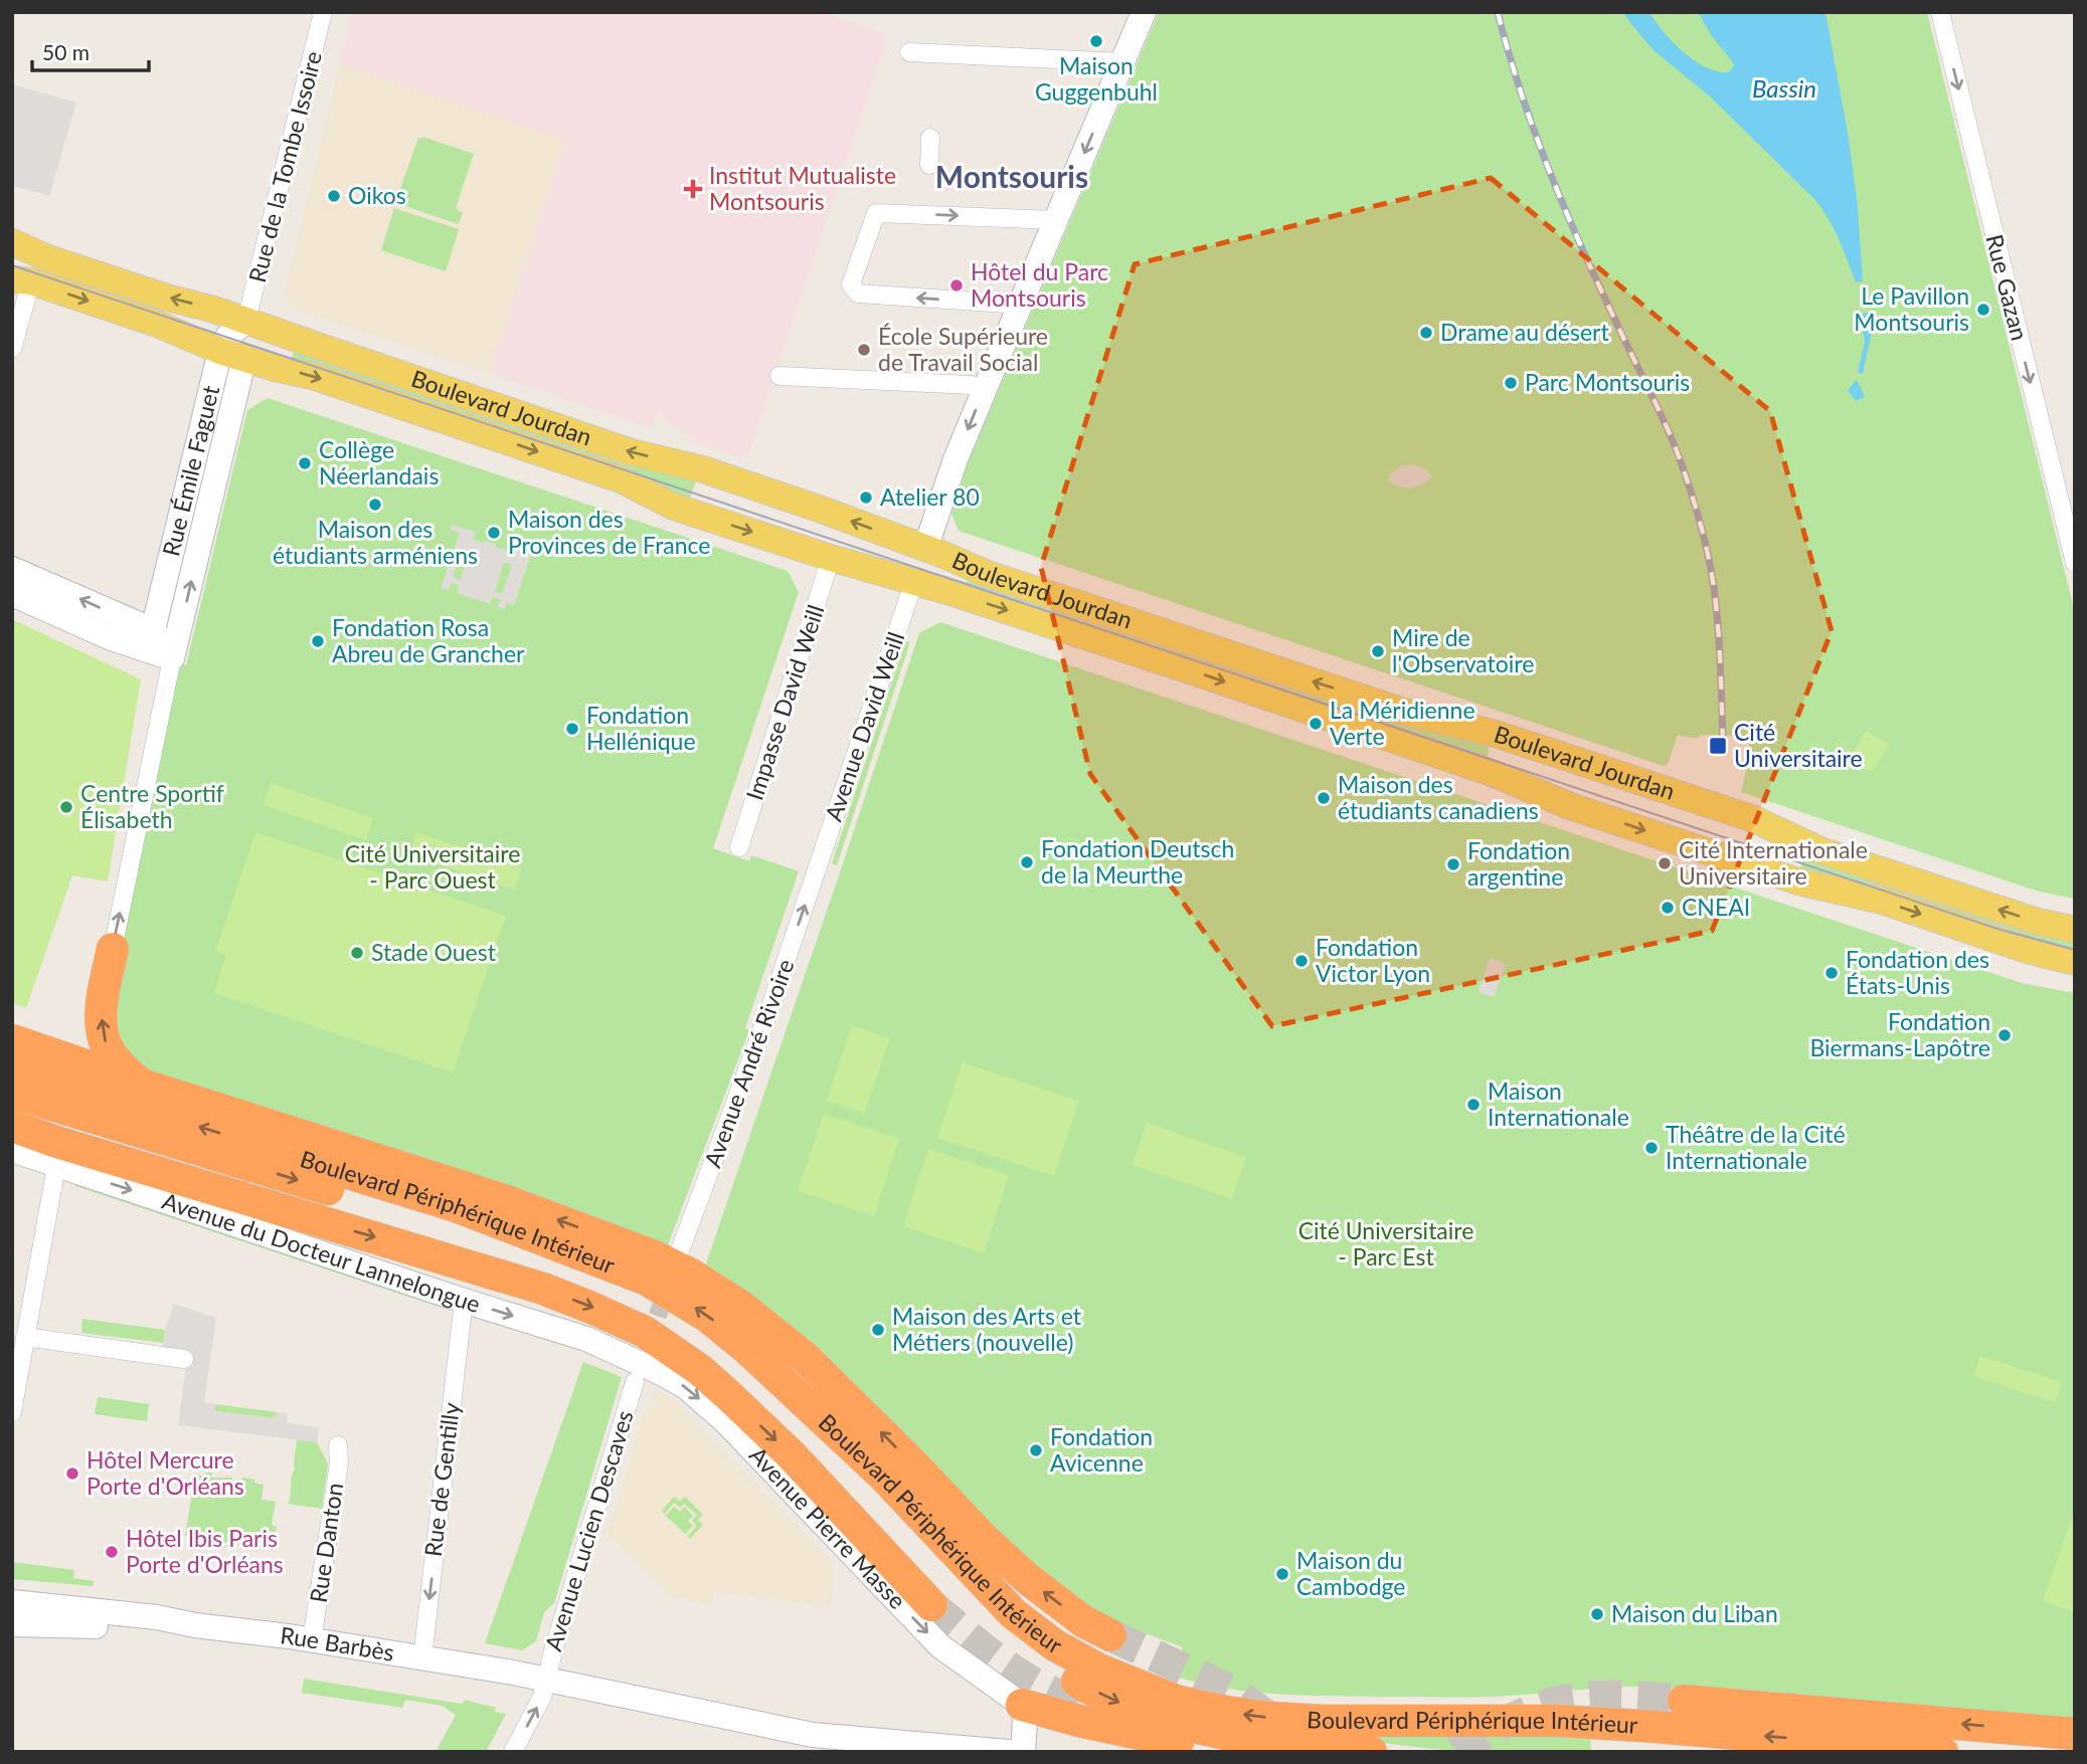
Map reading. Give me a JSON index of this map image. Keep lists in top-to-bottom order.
{
  "streets": {
    "highway": ["Boulevard Périphérique Intérieur"],
    "main road": [
      "Boulevard Jourdan",
      "Rue Émile Faguet",
      "Avenue du Docteur Lannelongue",
      "Avenue Pierre Masse",
      "Rue Barbès"
    ],
    "street": [
      "Rue de la Tombe Issoire",
      "Rue Gazan",
      "Impasse David Weill",
      "Avenue David Weill",
      "Avenue André Rivoire",
      "Rue de Gentilly",
      "Avenue Lucien Descaves",
      "Rue Danton"
    ]
  },
  "crossings": [
    ["Rue de la Tombe Issoire", "Boulevard Jourdan"],
    ["Rue de la Tombe Issoire", "Rue Émile Faguet"],
    ["Boulevard Jourdan", "Rue Émile Faguet"],
    ["Boulevard Jourdan", "Impasse David Weill"],
    ["Boulevard Jourdan", "Avenue David Weill"],
    ["Avenue David Weill", "Avenue André Rivoire"],
    ["Avenue du Docteur Lannelongue", "Rue de Gentilly"],
    ["Avenue du Docteur Lannelongue", "Avenue Pierre Masse"],
    ["Rue de Gentilly", "Rue Barbès"],
    ["Avenue Lucien Descaves", "Rue Barbès"],
    ["Rue Danton", "Rue Barbès"]
  ],
  "one_way": [
    "Rue Gazan",
    "Avenue André Rivoire",
    "Avenue du Docteur Lannelongue",
    "Rue de Gentilly",
    "Avenue Pierre Masse"
  ],
  "districts": ["Montsouris"],
  "water": ["Bassin"],
  "parks": ["Cité Universitaire - Parc Ouest", "Cité Universitaire - Parc Est"],
  "places": {
    "other": [
      "Maison Guggenbuhl",
      "Oikos",
      "Hôtel du Parc Montsouris",
      "Le Pavillon Montsouris",
      "Drame au désert",
      "École Supérieure de Travail Social",
      "Parc Montsouris",
      "Collège Néerlandais",
      "Atelier 80",
      "Maison des étudiants arméniens",
      "Maison des Provinces de France",
      "Fondation Rosa Abreu de Grancher",
      "Mire de l'Observatoire",
      "La Méridienne Verte",
      "Fondation Hellénique",
      "Maison des étudiants canadiens",
      "Centre Sportif Élisabeth",
      "Fondation Deutsch de la Meurthe",
      "Cité Internationale Universitaire",
      "Fondation argentine",
      "CNEAI",
      "Stade Ouest",
      "Fondation Victor Lyon",
      "Fondation des États-Unis",
      "Fondation Biermans-Lapôtre",
      "Maison Internationale",
      "Théâtre de la Cité Internationale",
      "Maison des Arts et Métiers (nouvelle)",
      "Fondation Avicenne",
      "Hôtel Mercure Porte d'Orléans",
      "Hôtel Ibis Paris Porte d'Orléans",
      "Maison du Cambodge",
      "Maison du Liban"
    ],
    "health": ["Institut Mutualiste Montsouris"],
    "transit": ["Cité Universitaire"]
  },
  "scale_bar": "50 m"
}
